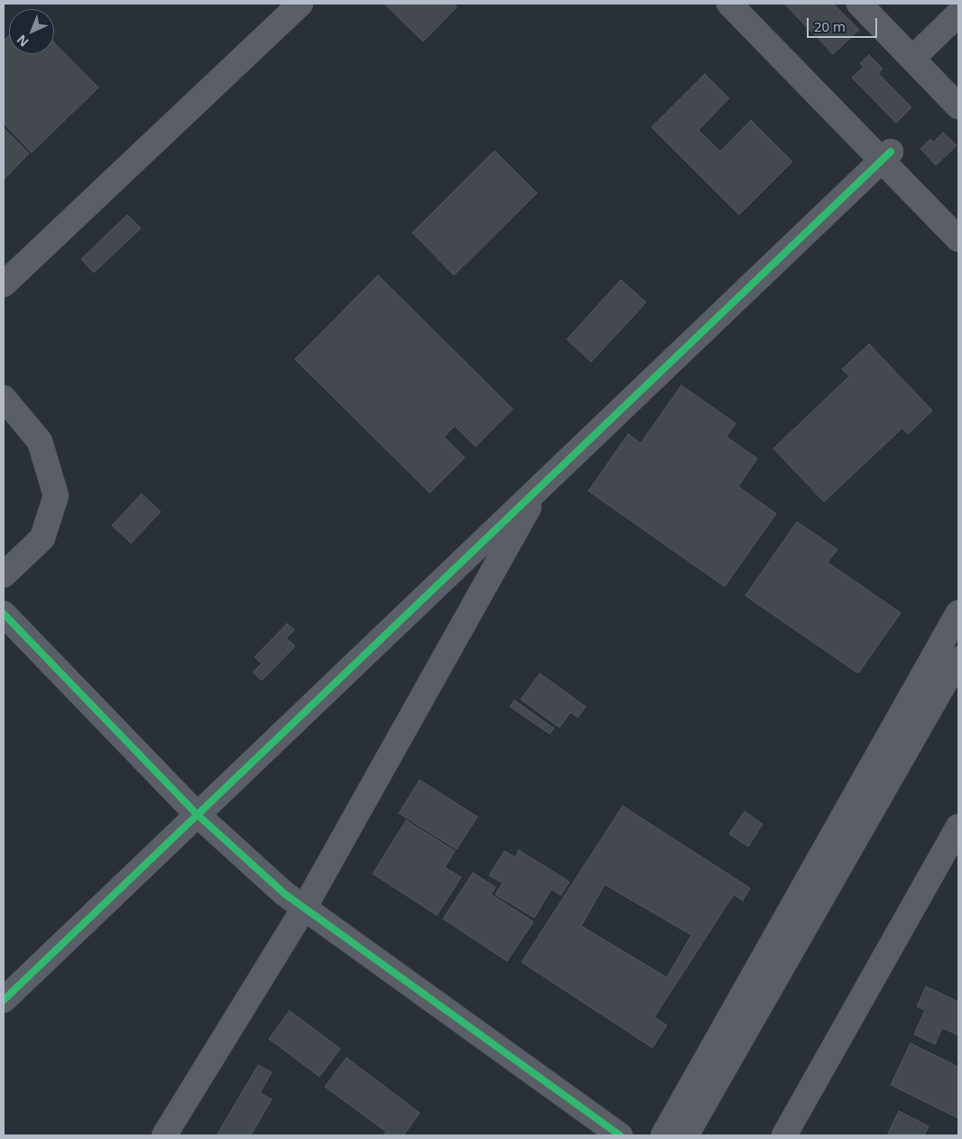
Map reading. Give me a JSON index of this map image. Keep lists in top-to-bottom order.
{
  "scale_bar": "20 m",
  "north": "bottom left"
}
